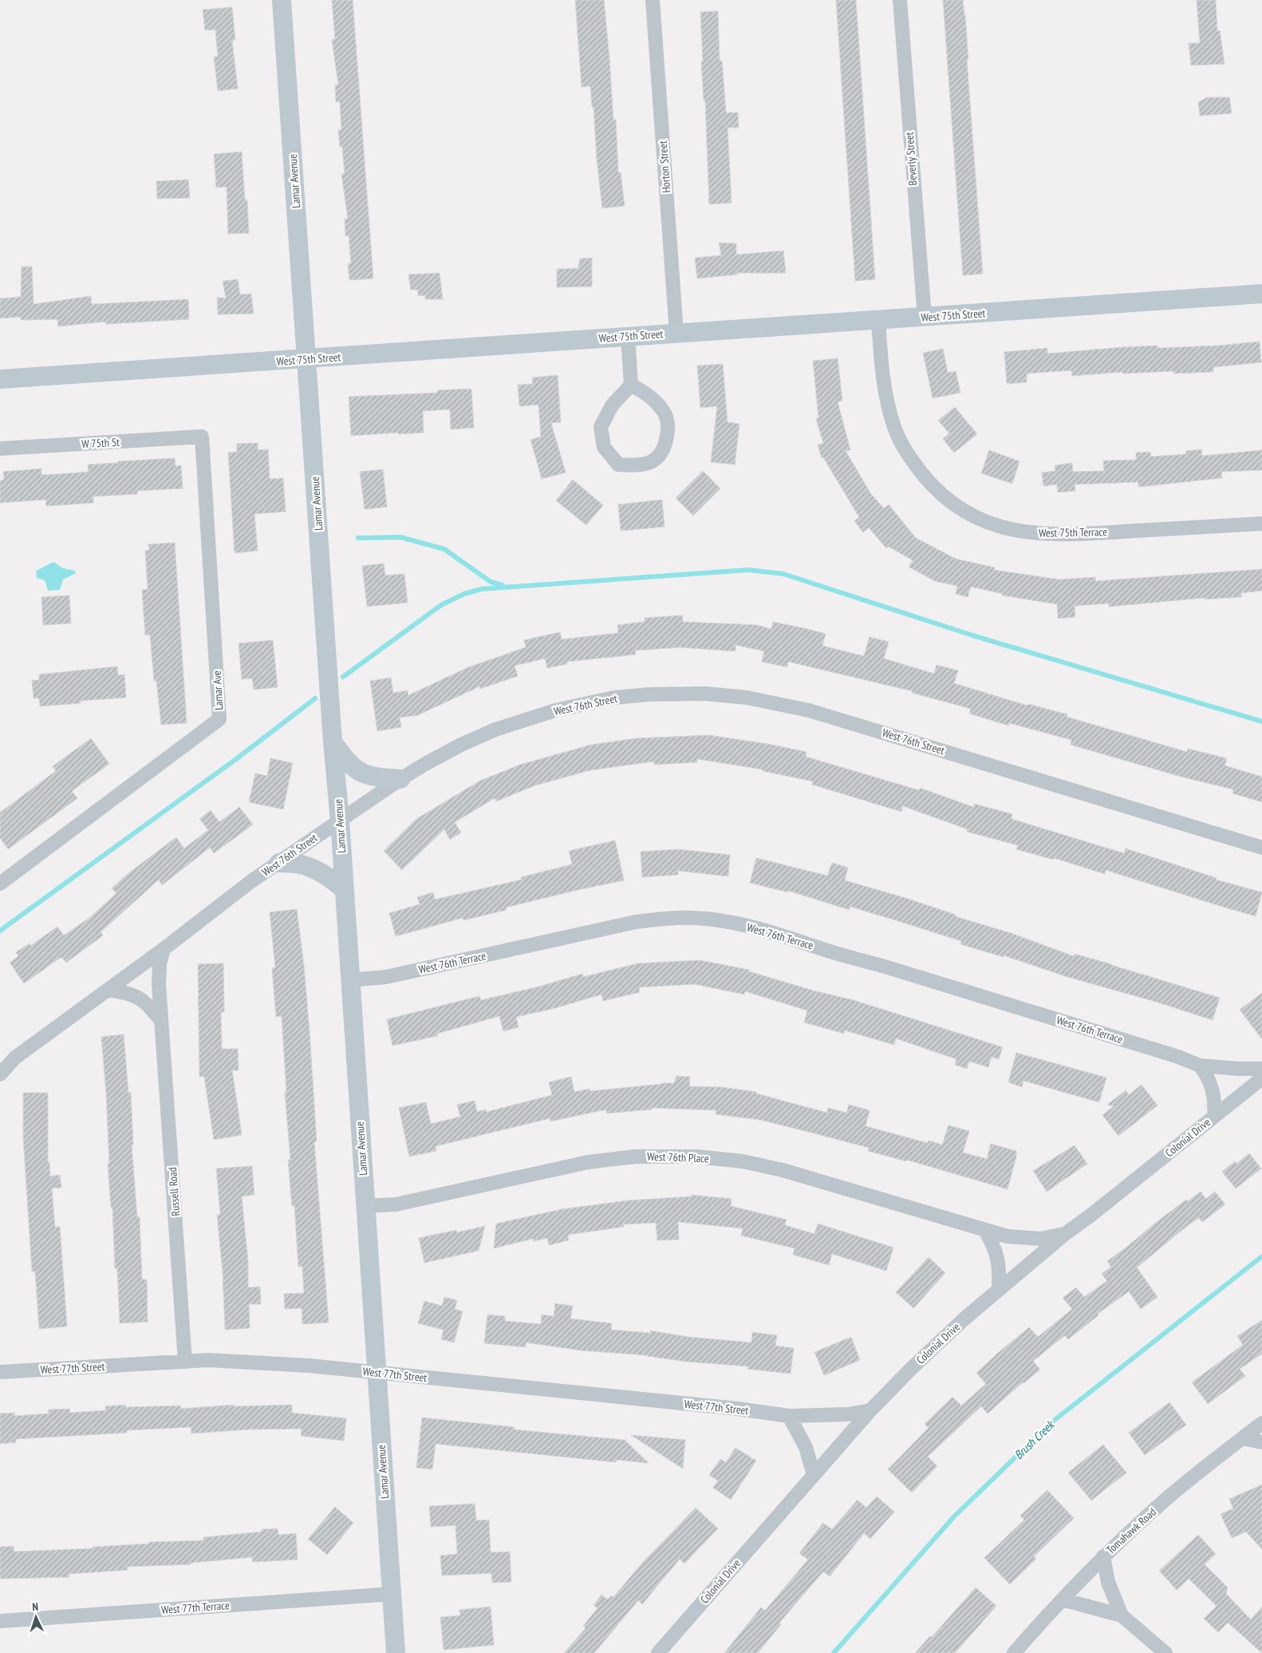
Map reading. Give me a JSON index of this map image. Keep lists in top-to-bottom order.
{
  "streets": {
    "street": [
      "Beverly Street",
      "Horton Street",
      "Lamar Avenue",
      "West 75th Street",
      "W 75th St",
      "West 75th Terrace",
      "Lamar Ave",
      "West 76th Street",
      "West 76th Terrace",
      "Colonial Drive",
      "West 76th Place",
      "Russell Road",
      "West 77th Street",
      "Tomahawk Road",
      "West 77th Terrace"
    ]
  },
  "crossings": [
    ["Beverly Street", "West 75th Street"],
    ["Horton Street", "West 75th Street"],
    ["Lamar Avenue", "West 75th Street"],
    ["Lamar Avenue", "West 76th Street"],
    ["Lamar Avenue", "West 76th Terrace"],
    ["Lamar Avenue", "West 76th Place"],
    ["Lamar Avenue", "West 77th Street"],
    ["Lamar Avenue", "West 77th Terrace"],
    ["West 75th Street", "West 75th Terrace"],
    ["W 75th St", "Lamar Ave"],
    ["West 76th Street", "Russell Road"],
    ["Colonial Drive", "West 76th Place"],
    ["Colonial Drive", "West 77th Street"],
    ["Russell Road", "West 77th Street"]
  ],
  "water": ["Brush Creek"],
  "north": "top"
}
